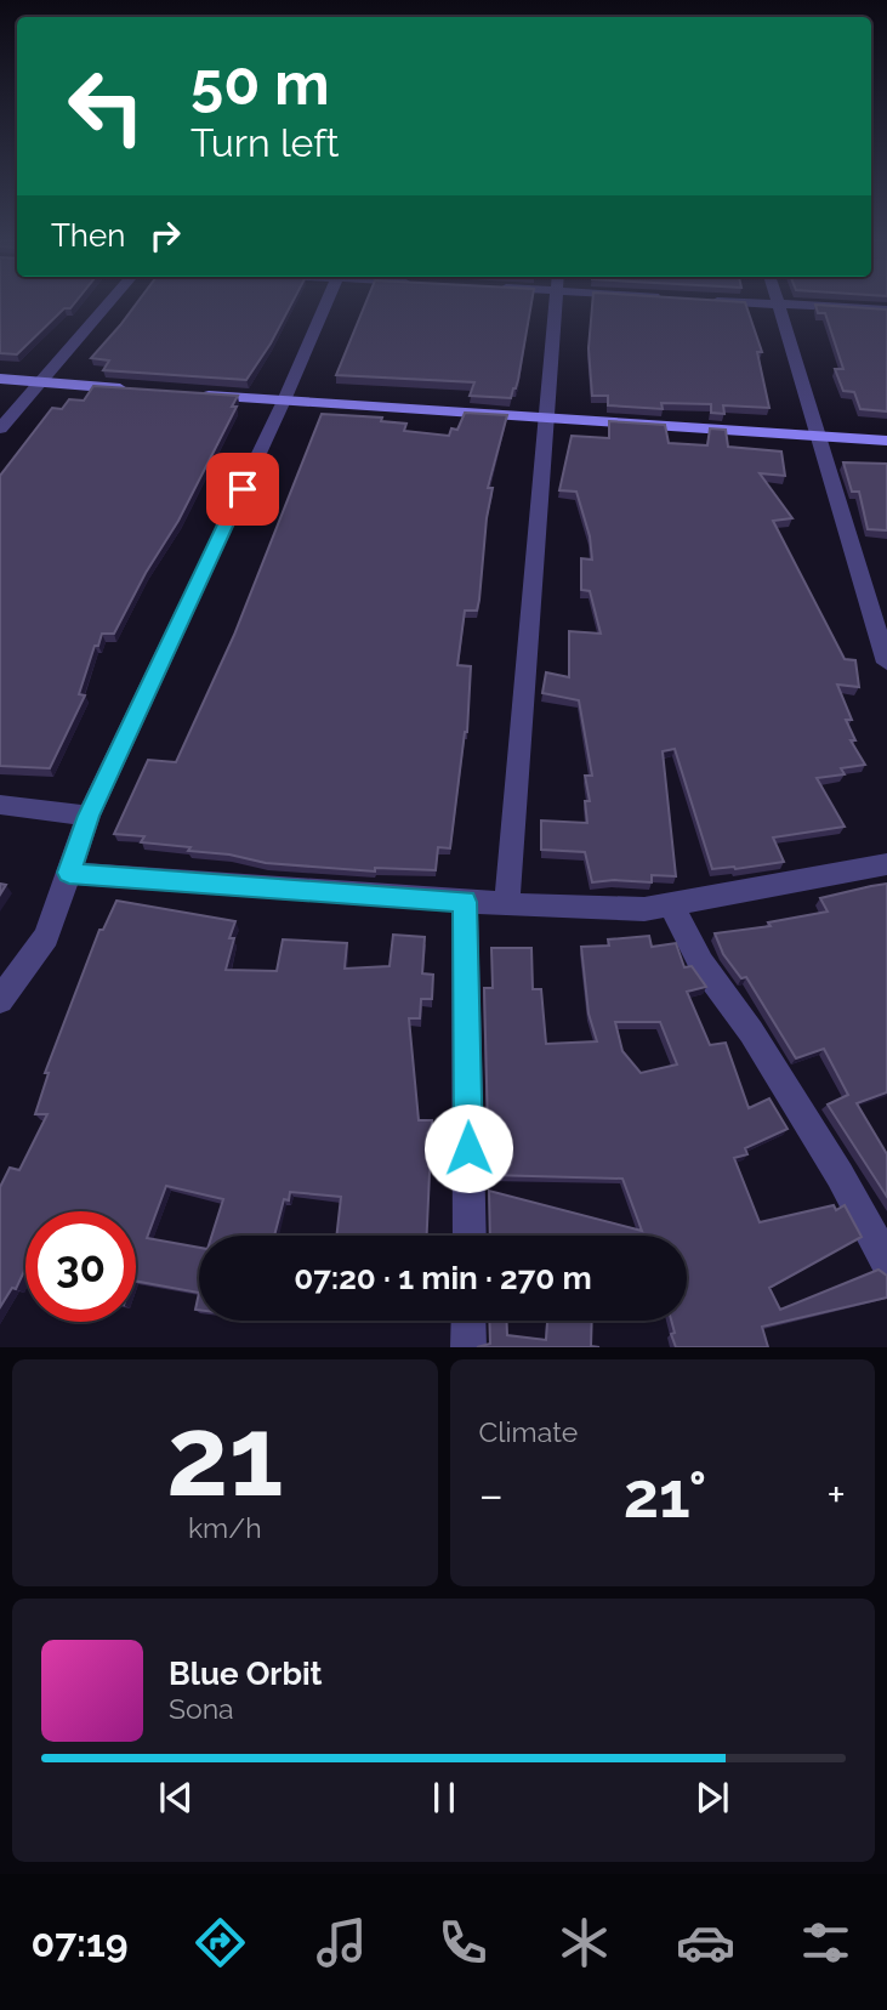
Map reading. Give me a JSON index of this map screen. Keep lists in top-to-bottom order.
{
  "page": {
    "turn": ["50 m", "Turn left"],
    "then": "Then",
    "limit": "30",
    "trip": "07:20 · 1 min · 270 m",
    "tile": [
      ["21", "km/h"],
      "Climate"
    ],
    "heat": ["−", "21°", "+"],
    "song": ["Blue Orbit", "Sona"],
    "tabs": "07:19"
  }
}
